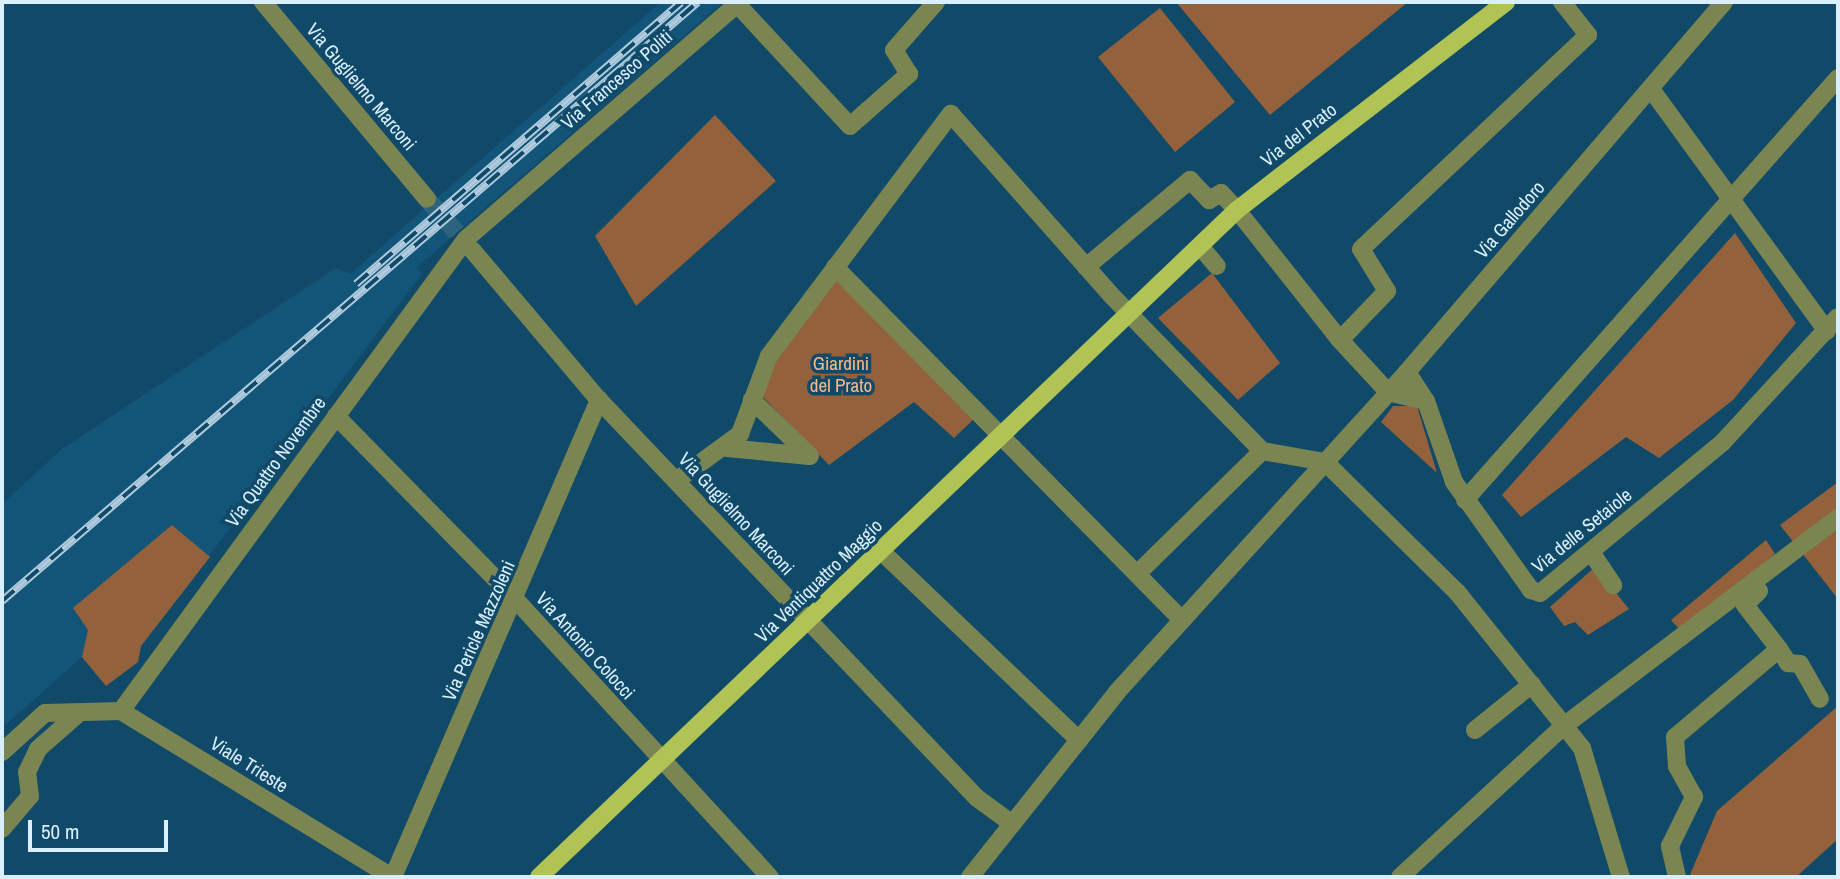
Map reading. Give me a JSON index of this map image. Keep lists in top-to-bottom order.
{
  "streets": {
    "main road": ["Via del Prato", "Via Ventiquattro Maggio"],
    "street": [
      "Via Francesco Politi",
      "Via Guglielmo Marconi",
      "Via Gallodoro",
      "Via Quattro Novembre",
      "Via delle Setaiole",
      "Via Pericle Mazzoleni",
      "Via Antonio Colocci",
      "Viale Trieste"
    ]
  },
  "crossings": [
    ["Via Francesco Politi", "Via Guglielmo Marconi"],
    ["Via Francesco Politi", "Via Quattro Novembre"],
    ["Via Guglielmo Marconi", "Via Gallodoro"],
    ["Via Guglielmo Marconi", "Via Quattro Novembre"],
    ["Via Guglielmo Marconi", "Via Ventiquattro Maggio"],
    ["Via Guglielmo Marconi", "Via Pericle Mazzoleni"],
    ["Via del Prato", "Via Ventiquattro Maggio"],
    ["Via Gallodoro", "Via delle Setaiole"],
    ["Via Quattro Novembre", "Via Antonio Colocci"],
    ["Via Quattro Novembre", "Viale Trieste"],
    ["Via Ventiquattro Maggio", "Via Antonio Colocci"],
    ["Via Pericle Mazzoleni", "Via Antonio Colocci"],
    ["Via Pericle Mazzoleni", "Viale Trieste"]
  ],
  "parks": ["Giardini del Prato"],
  "scale_bar": "50 m"
}
